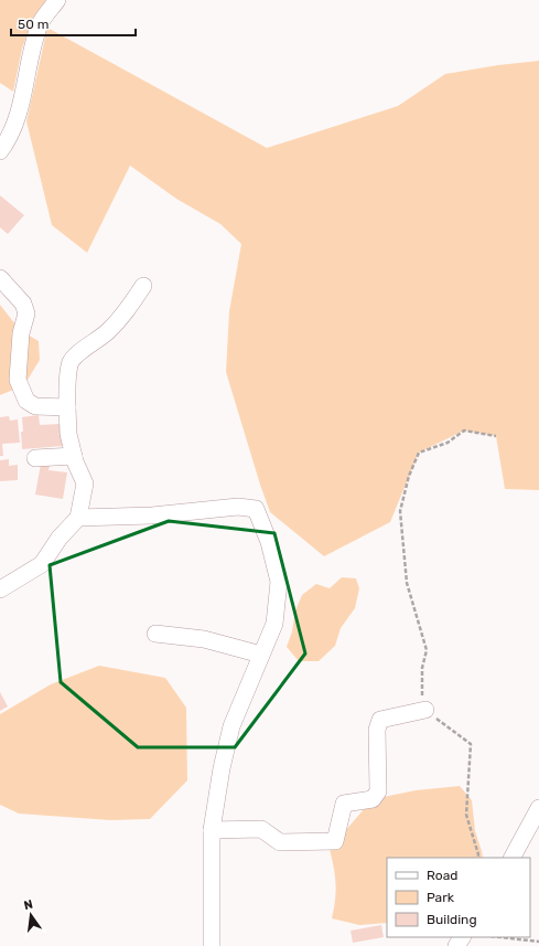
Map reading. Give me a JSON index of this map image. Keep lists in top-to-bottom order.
{
  "legend": ["Road", "Park", "Building"],
  "scale_bar": "50 m",
  "north": "top"
}
